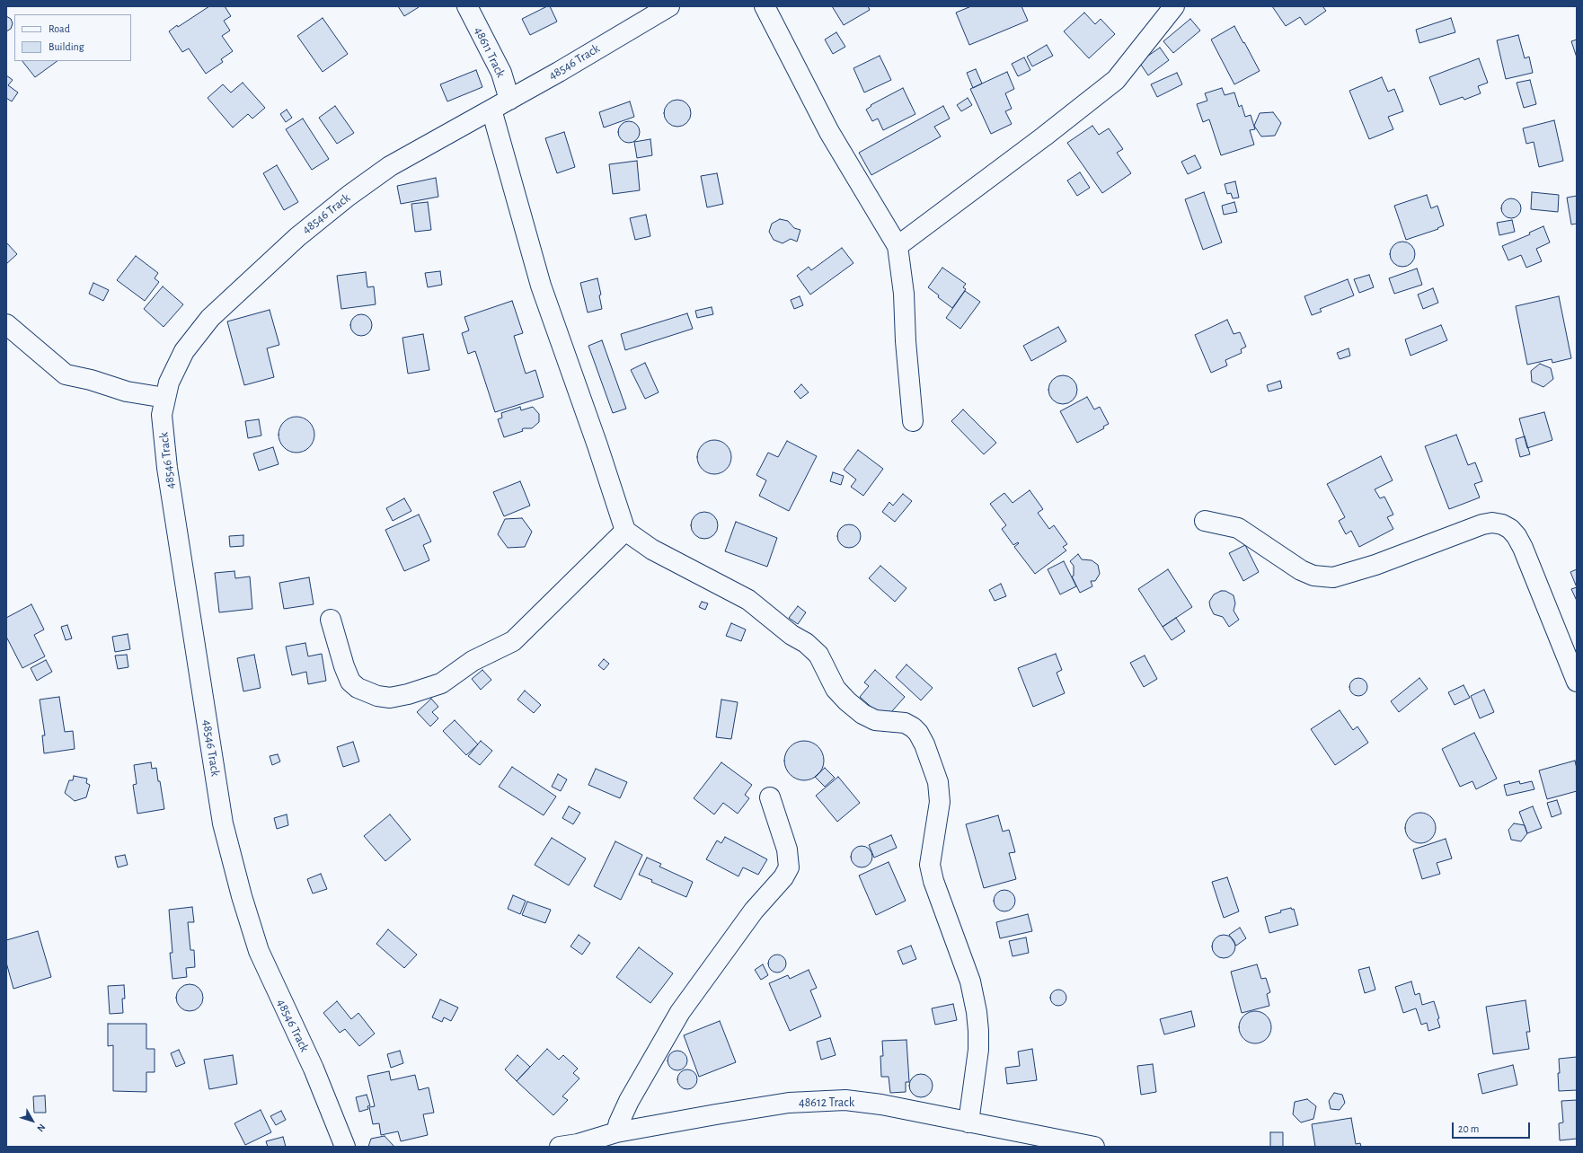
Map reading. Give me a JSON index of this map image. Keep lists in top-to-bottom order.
{
  "streets": {
    "street": ["48611 Track", "48546 Track", "48612 Track"]
  },
  "crossings": [
    ["48611 Track", "48546 Track"]
  ],
  "legend": ["Road", "Building"],
  "scale_bar": "20 m",
  "north": "bottom right"
}
